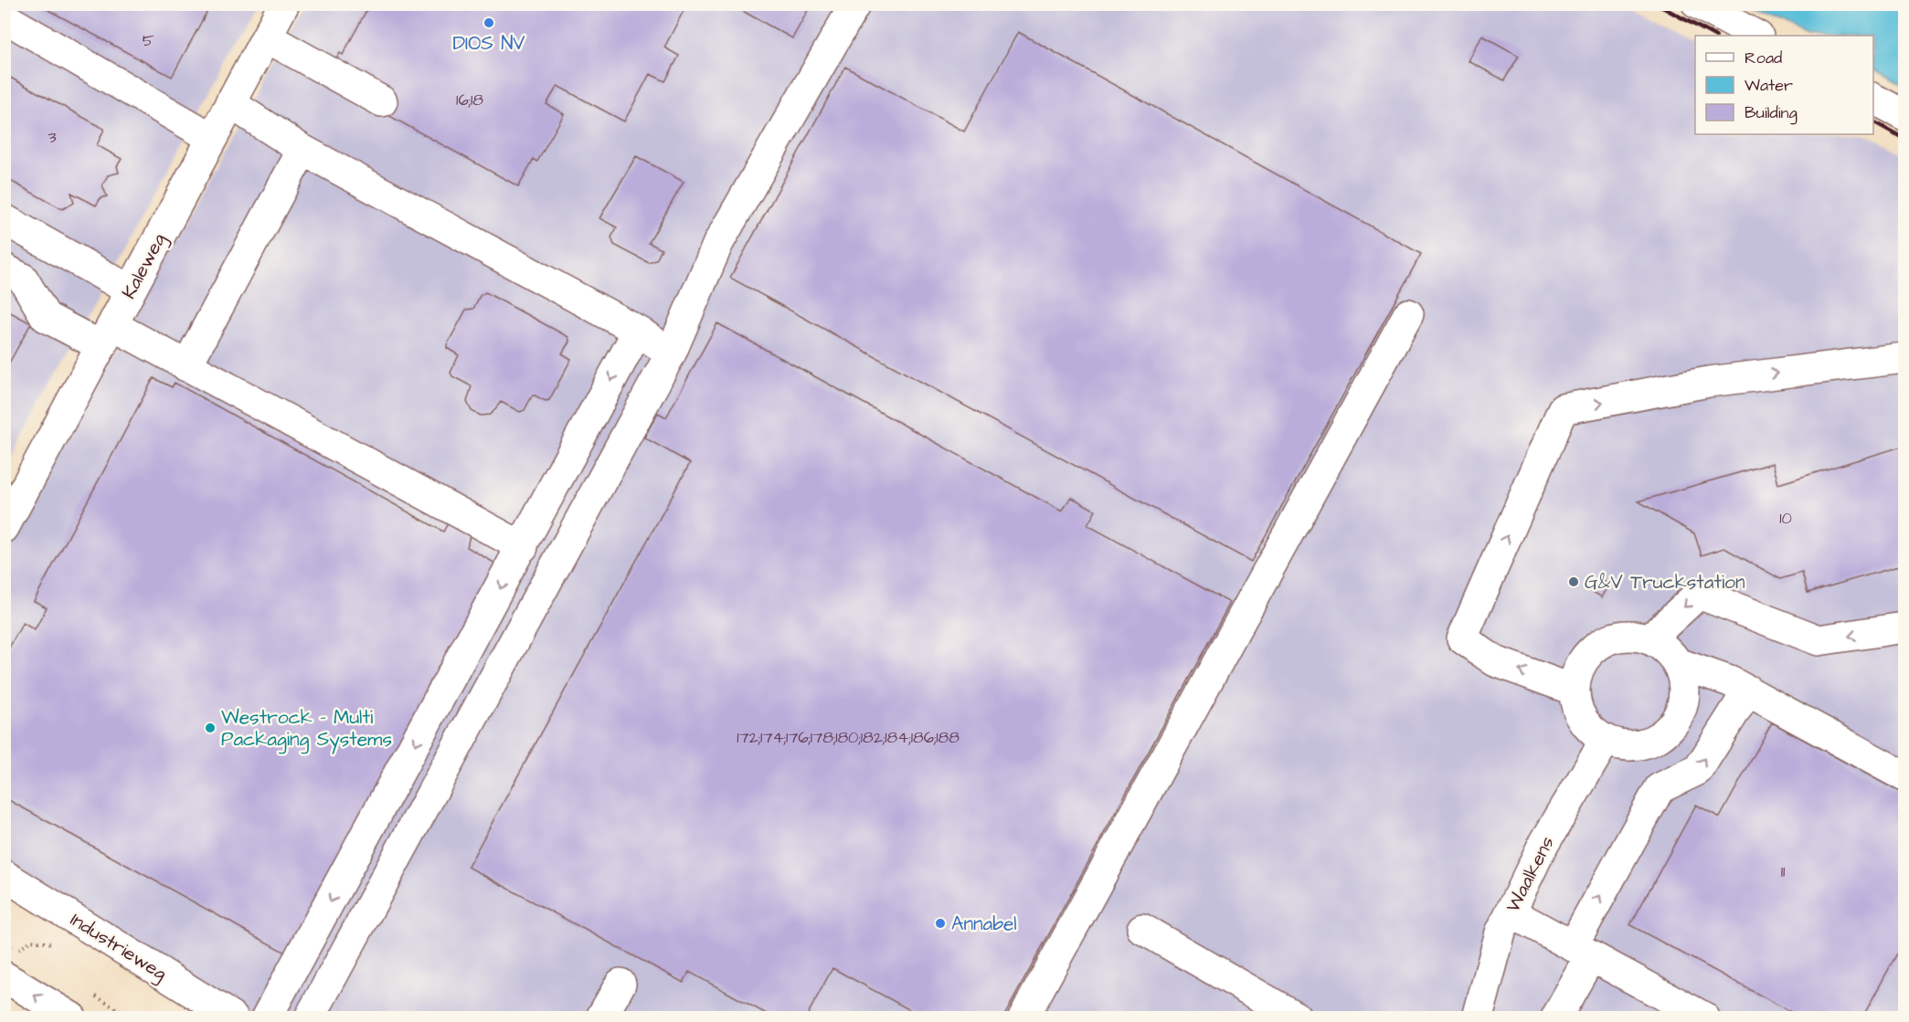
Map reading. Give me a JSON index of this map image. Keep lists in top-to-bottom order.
{
  "streets": {
    "main road": ["Kaleweg", "Waalkens", "Industrieweg"]
  },
  "places": [
    "DIOS NV",
    "G&V Truckstation",
    "Westrock - Multi Packaging Systems",
    "Annabel"
  ],
  "house_numbers": [
    "5",
    "16;18",
    "3",
    "10",
    "172;174;176;178;180;182;184;186;188",
    "11"
  ],
  "legend": ["Road", "Water", "Building"]
}
